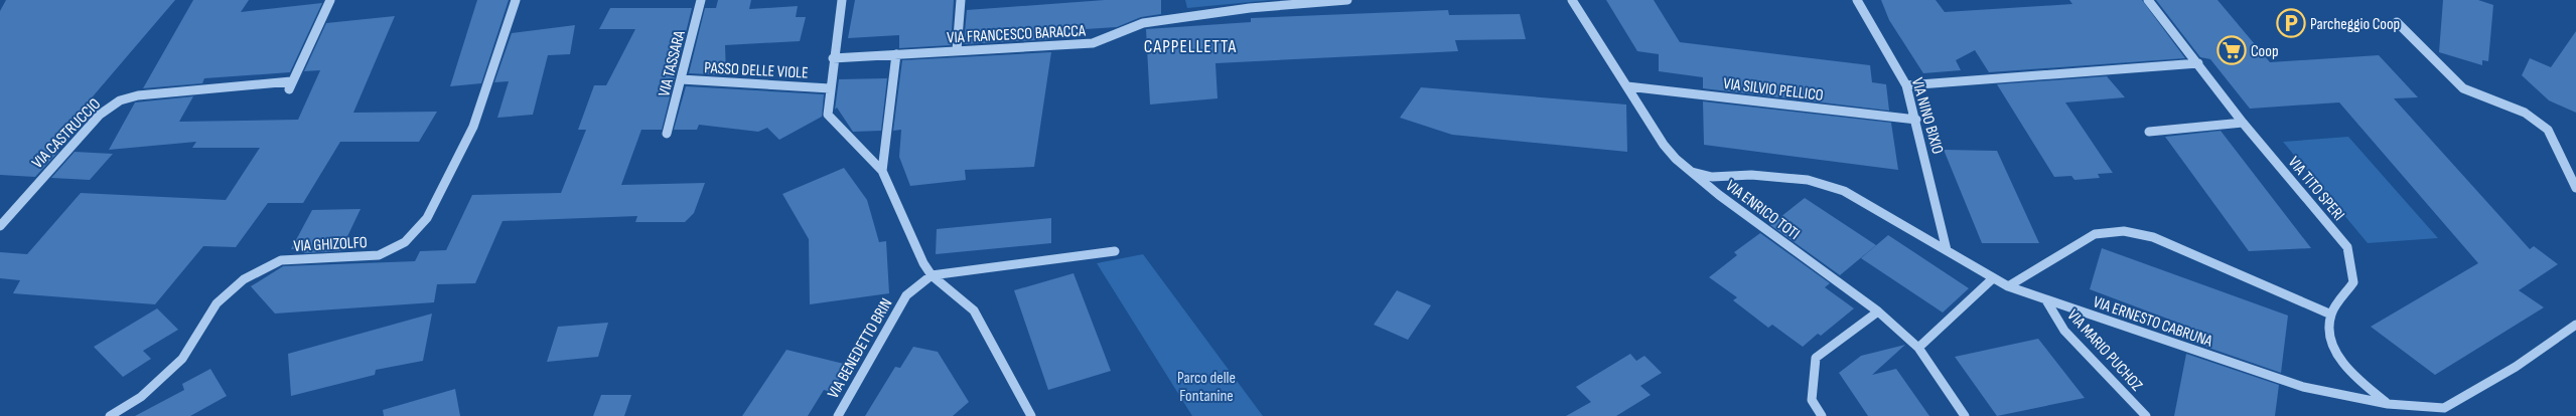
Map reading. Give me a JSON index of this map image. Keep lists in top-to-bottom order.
{
  "streets": {
    "street": [
      "VIA FRANCESCO BARACCA",
      "VIA TASSARA",
      "PASSO DELLE VIOLE",
      "VIA SILVIO PELLICO",
      "VIA NINO BIXIO",
      "VIA CASTRUCCIO",
      "VIA TITO SPERI",
      "VIA ENRICO TOTI",
      "VIA GHIZOLFO",
      "VIA ERNESTO CABRUNA",
      "VIA BENEDETTO BRIN",
      "VIA MARIO PUCHOZ"
    ]
  },
  "crossings": [
    ["VIA TASSARA", "PASSO DELLE VIOLE"],
    ["VIA SILVIO PELLICO", "VIA NINO BIXIO"],
    ["VIA SILVIO PELLICO", "VIA ENRICO TOTI"],
    ["VIA NINO BIXIO", "VIA ERNESTO CABRUNA"],
    ["VIA ENRICO TOTI", "VIA ERNESTO CABRUNA"],
    ["VIA ERNESTO CABRUNA", "VIA MARIO PUCHOZ"]
  ],
  "districts": ["CAPPELLETTA"],
  "parks": ["Parco delle Fontanine"],
  "places": {
    "parking": ["Parcheggio Coop"],
    "supermarket": ["Coop"]
  }
}
